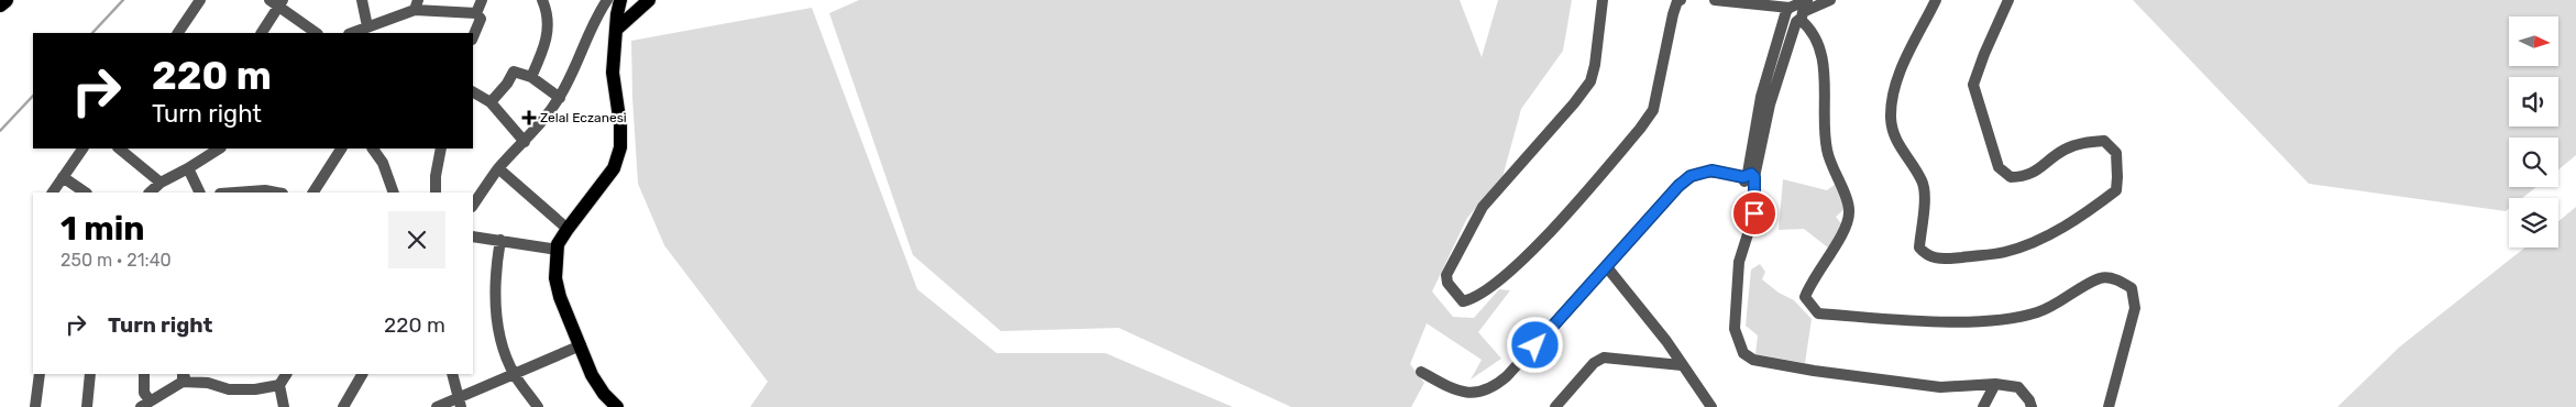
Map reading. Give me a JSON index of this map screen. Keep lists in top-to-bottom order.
{
  "places": {
    "health": ["Zelal Eczanesi"]
  },
  "north": "right",
  "page": {
    "turn": ["220 m", "Turn right"],
    "heading": ["1 min", "250 m · 21:40"],
    "list": [
      {
        "name": "Turn right",
        "value": "220 m"
      }
    ]
  }
}
